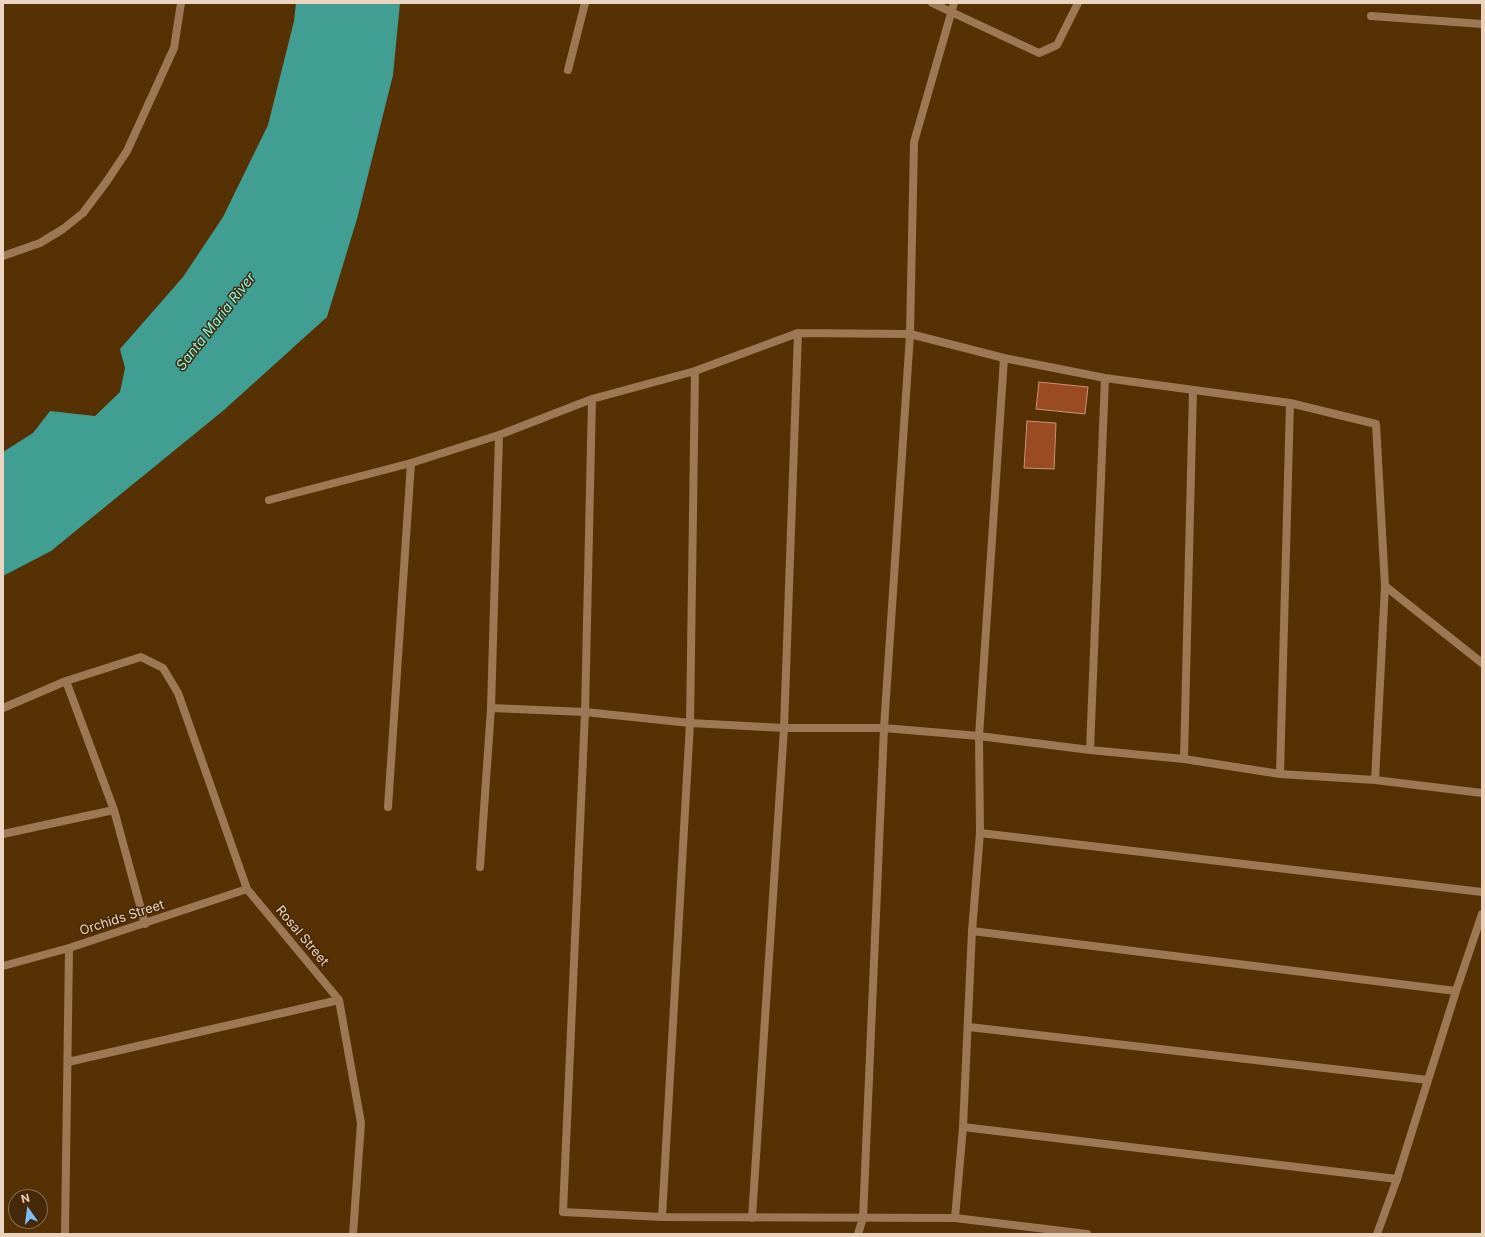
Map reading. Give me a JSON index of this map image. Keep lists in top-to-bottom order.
{
  "streets": {
    "street": ["Orchids Street", "Rosal Street"]
  },
  "crossings": [
    ["Orchids Street", "Rosal Street"]
  ],
  "water": ["Santa Maria River"],
  "north": "top"
}
